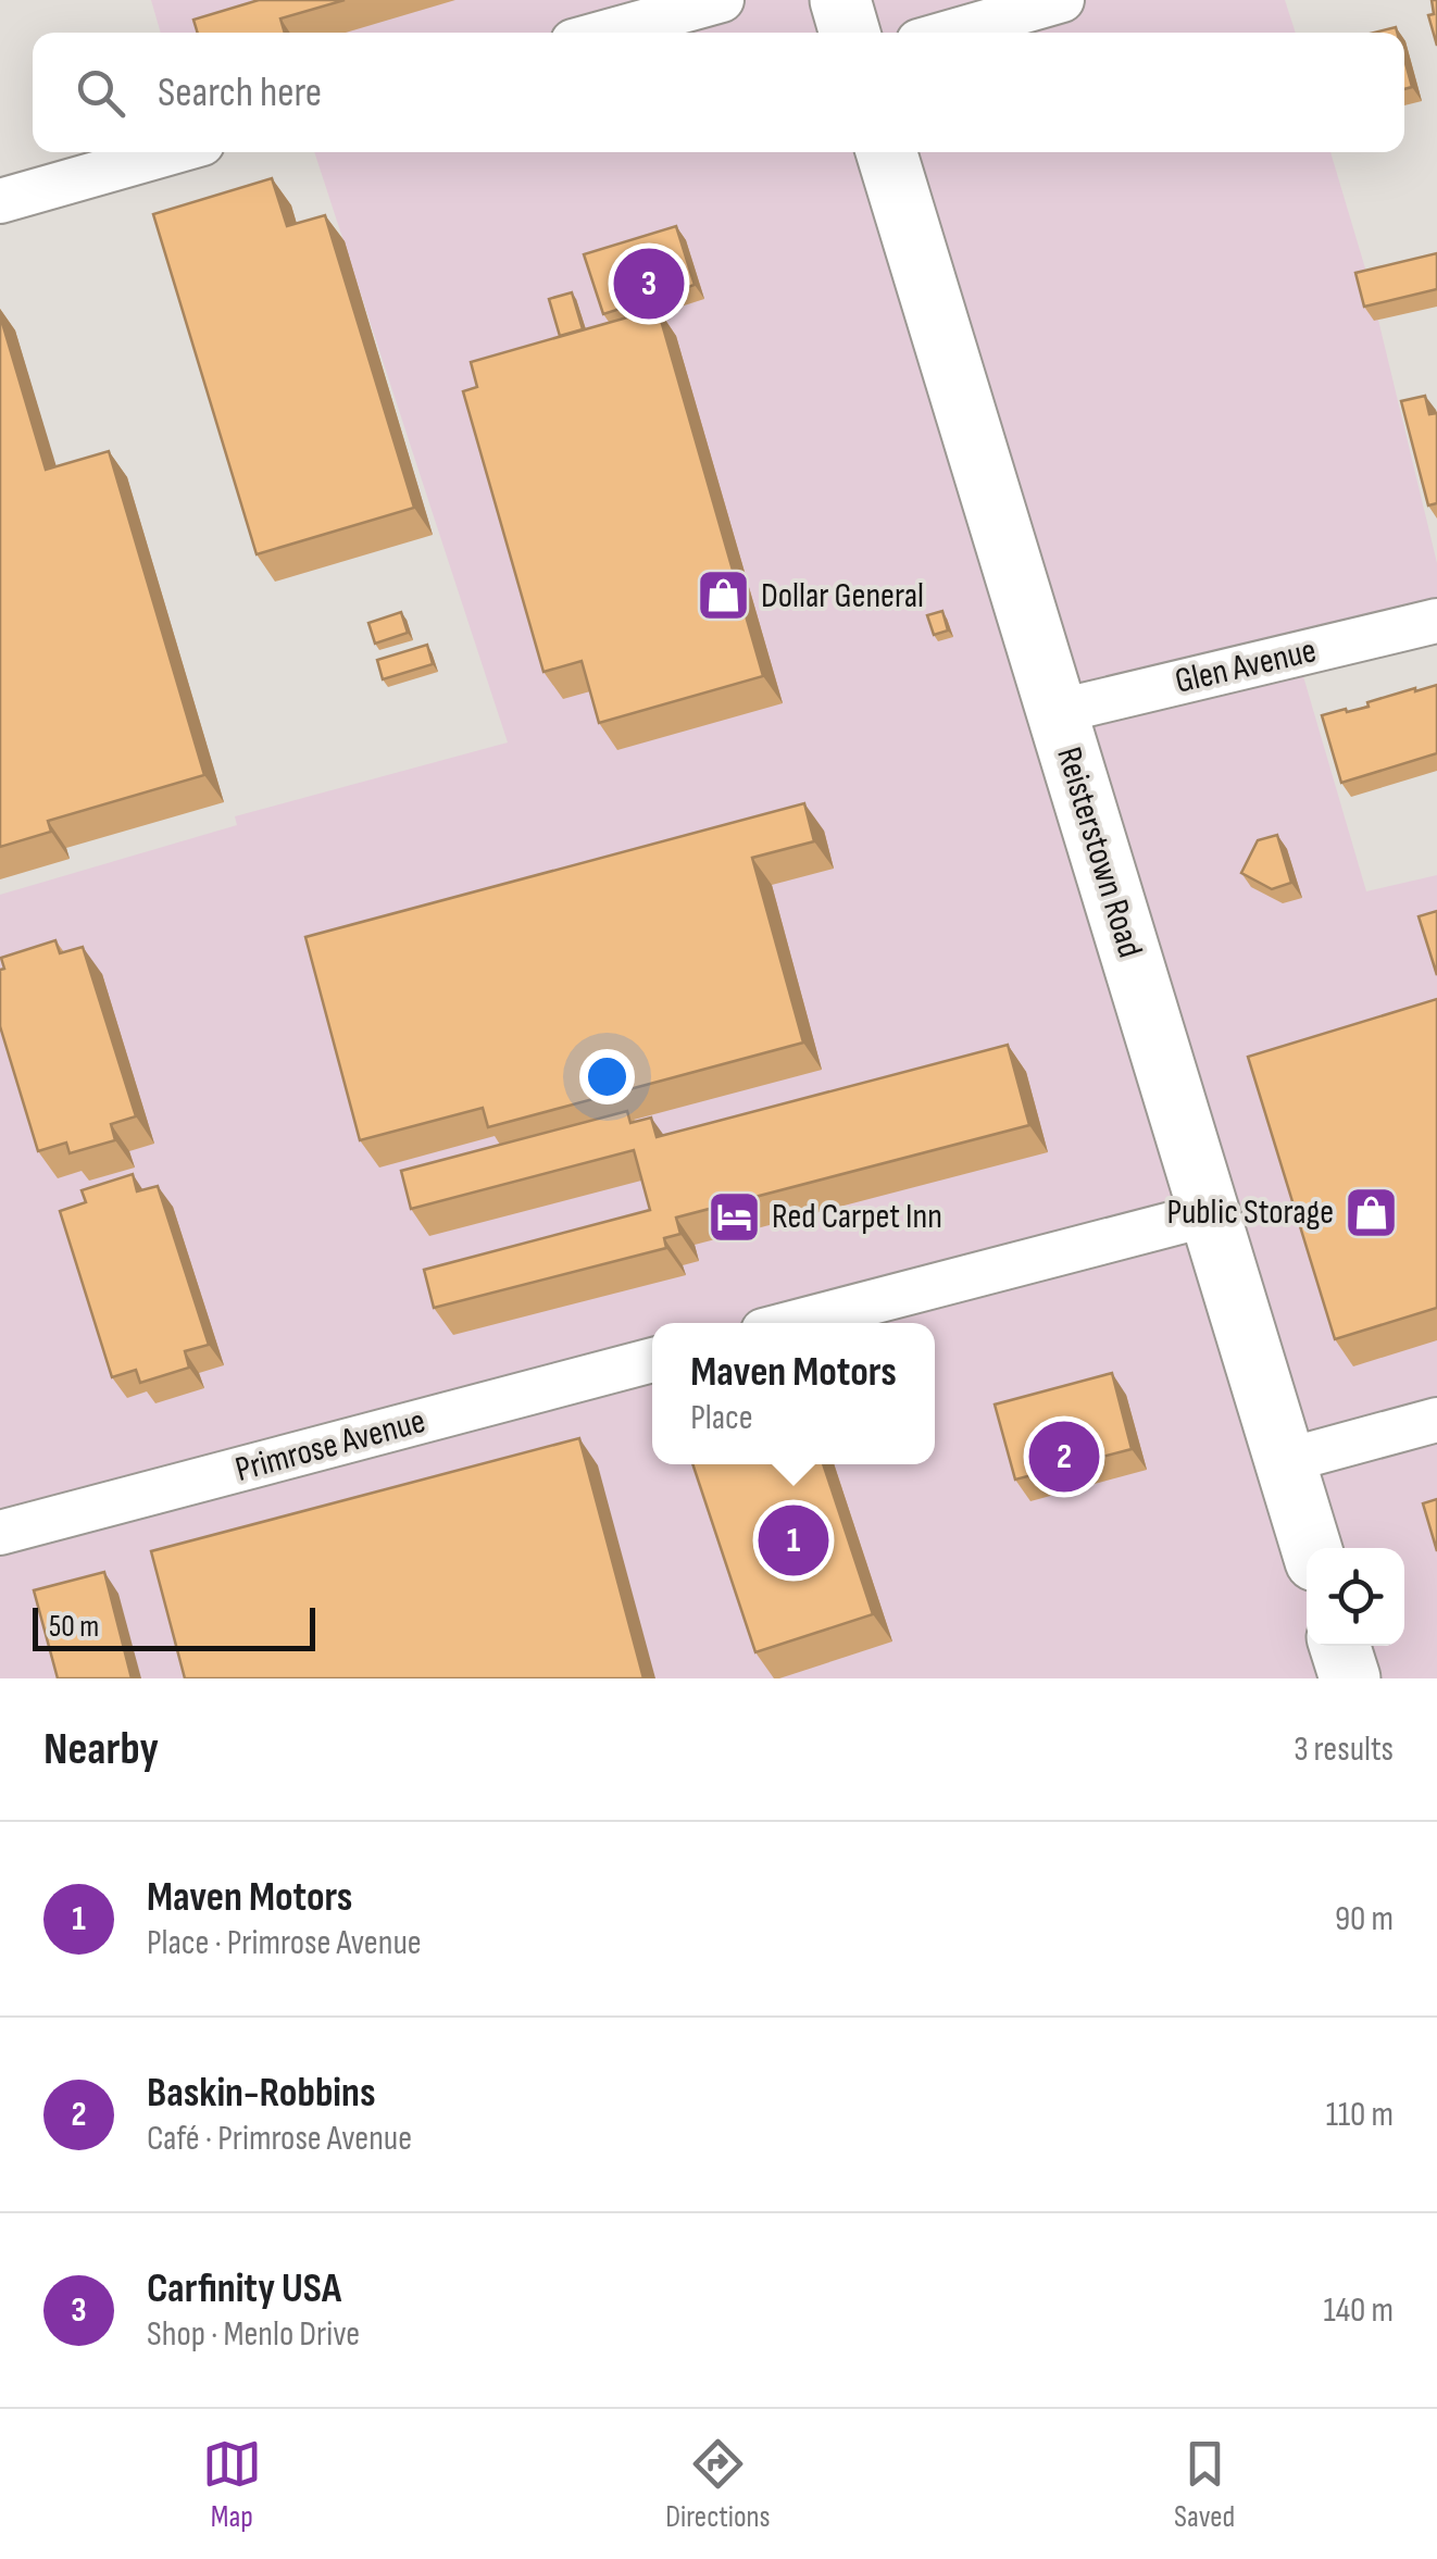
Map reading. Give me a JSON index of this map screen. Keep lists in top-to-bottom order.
{
  "streets": {
    "main road": ["Reisterstown Road"],
    "street": ["Glen Avenue", "Primrose Avenue"]
  },
  "crossings": [
    ["Glen Avenue", "Reisterstown Road"]
  ],
  "places": {
    "shop": ["Dollar General", "Public Storage"],
    "hotel": ["Red Carpet Inn"]
  },
  "scale_bar": "50 m",
  "page": {
    "search": "Search here",
    "pins": ["3", "2", "1"],
    "popup": ["Maven Motors", "Place"],
    "scale": "50 m",
    "heading": ["Nearby", "3 results"],
    "list": [
      {
        "mark": "1",
        "name": "Maven Motors",
        "note": "Place · Primrose Avenue",
        "value": "90 m"
      },
      {
        "mark": "2",
        "name": "Baskin-Robbins",
        "note": "Café · Primrose Avenue",
        "value": "110 m"
      },
      {
        "mark": "3",
        "name": "Carfinity USA",
        "note": "Shop · Menlo Drive",
        "value": "140 m"
      }
    ],
    "nav": ["Map", "Directions", "Saved"]
  }
}
